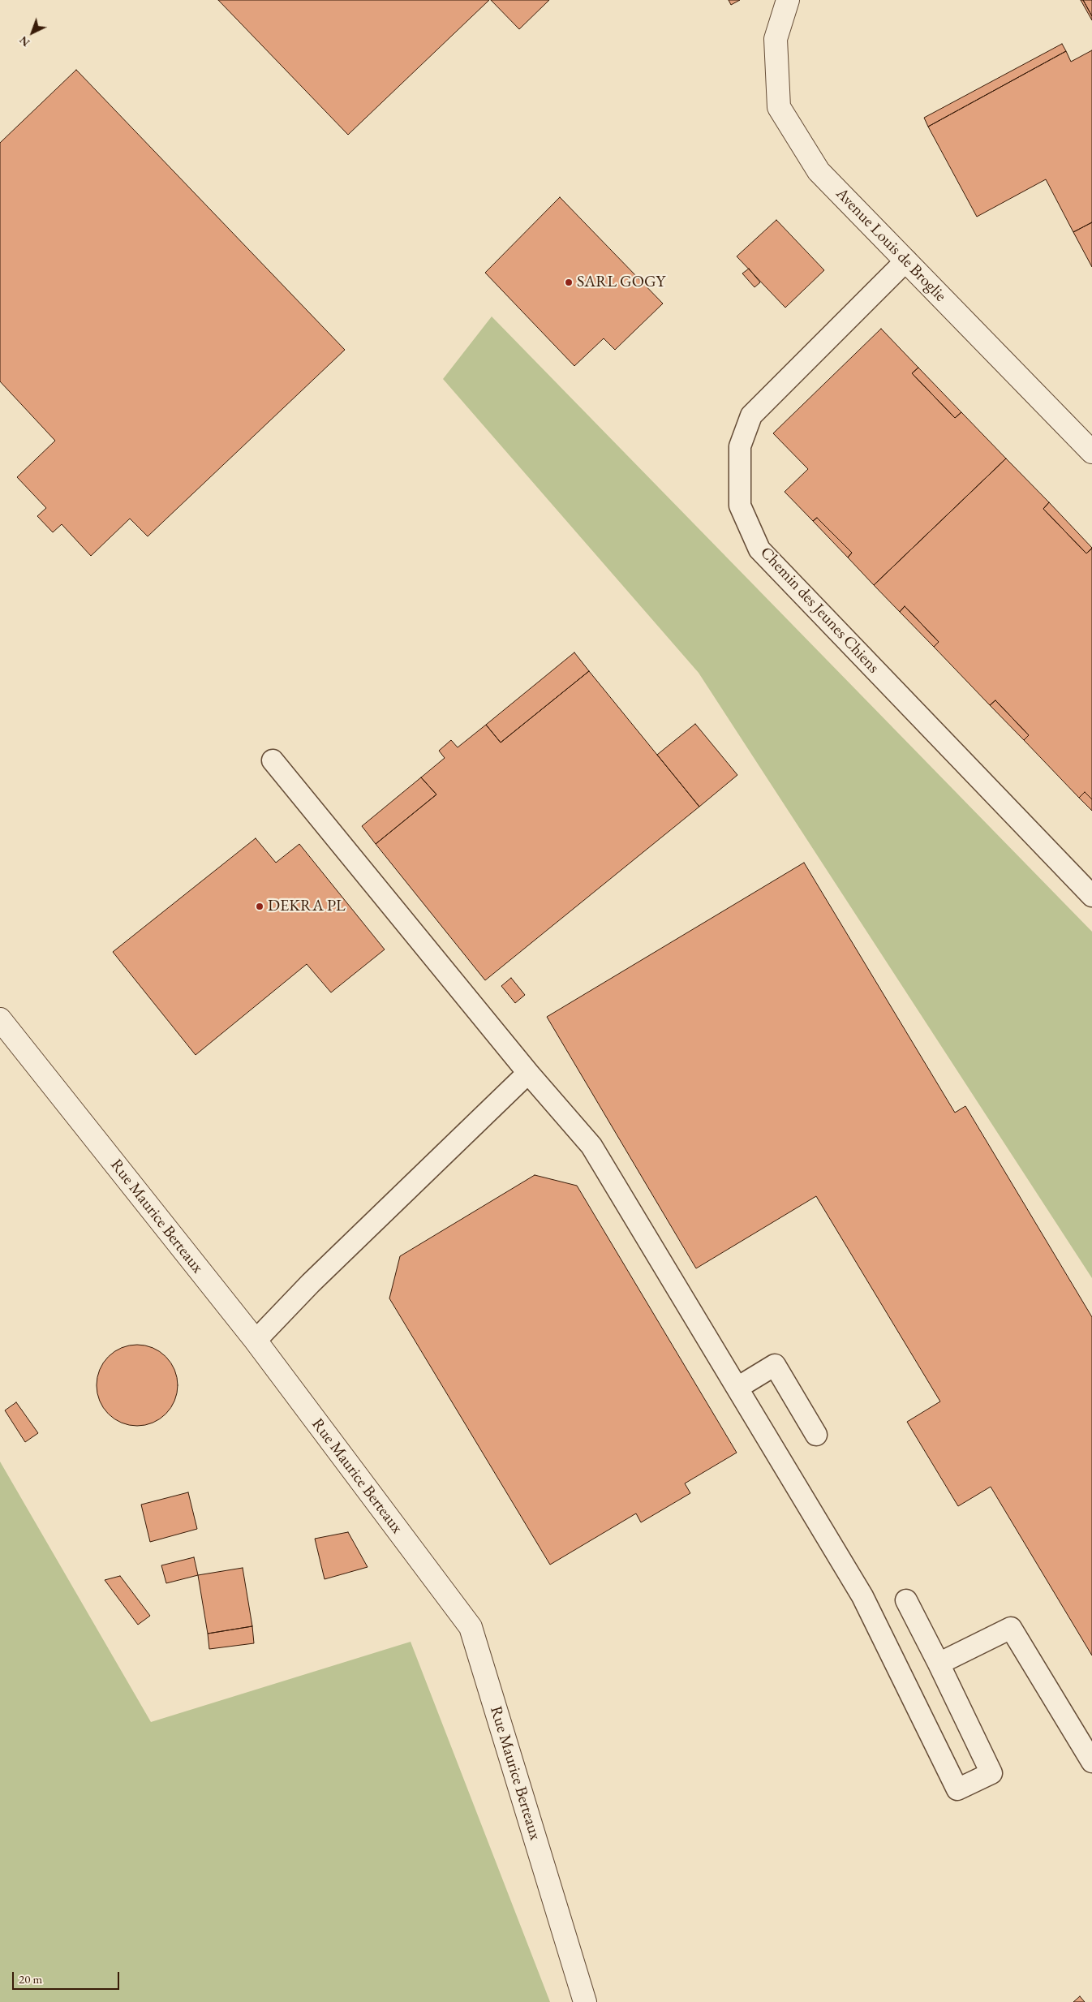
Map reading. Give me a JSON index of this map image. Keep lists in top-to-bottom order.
{
  "streets": {
    "street": ["Avenue Louis de Broglie", "Rue Maurice Berteaux"],
    "lane": ["Chemin des Jeunes Chiens"]
  },
  "crossings": [
    ["Avenue Louis de Broglie", "Chemin des Jeunes Chiens"]
  ],
  "places": ["SARL GOGY", "DEKRA PL"],
  "scale_bar": "20 m",
  "north": "bottom left"
}
